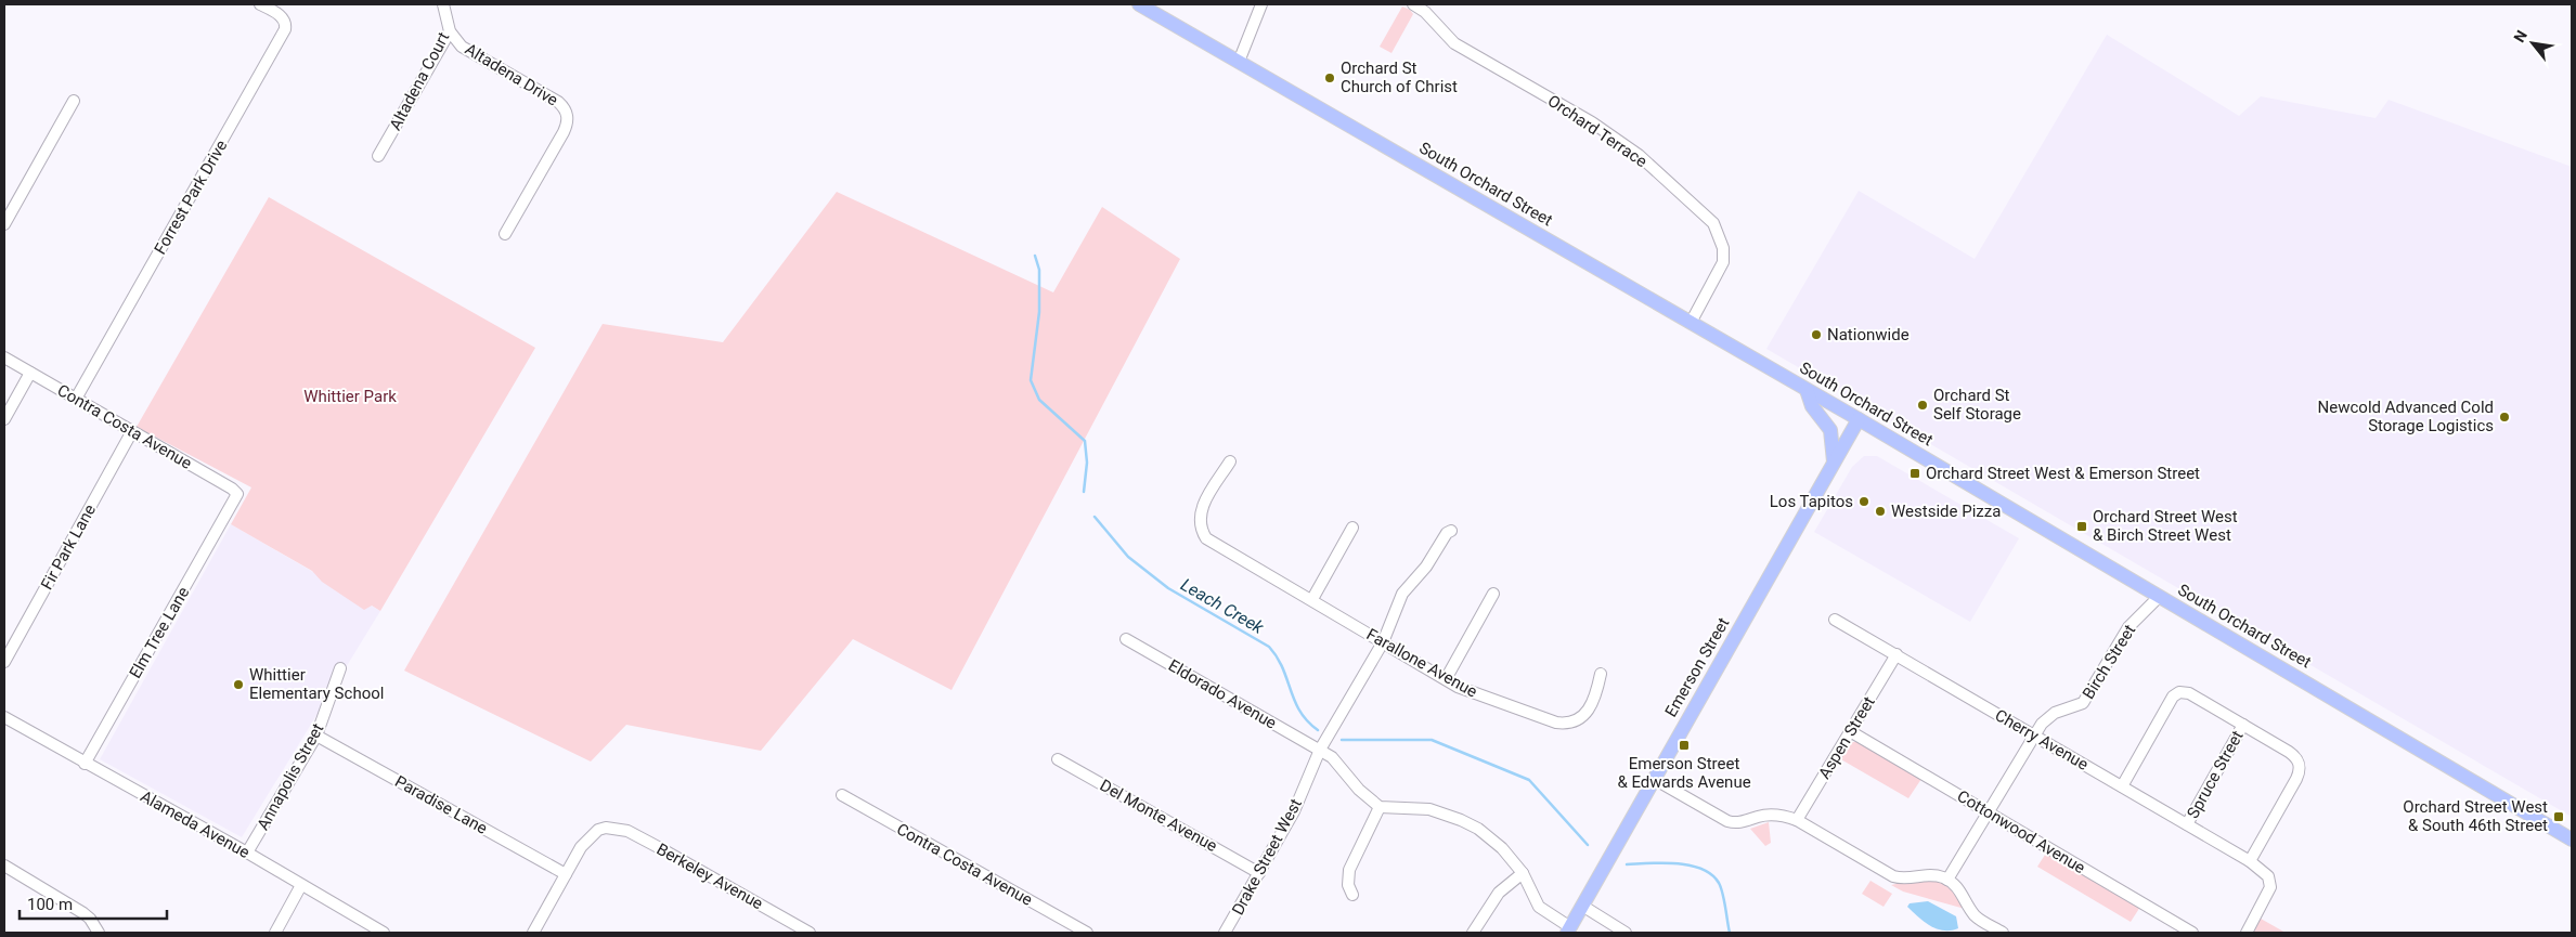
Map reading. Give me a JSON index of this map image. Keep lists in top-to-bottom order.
{
  "streets": {
    "main road": ["South Orchard Street", "Emerson Street"],
    "street": [
      "Altadena Drive",
      "Altadena Court",
      "Orchard Terrace",
      "Forrest Park Drive",
      "Contra Costa Avenue",
      "Fir Park Lane",
      "Elm Tree Lane",
      "Birch Street",
      "Farallone Avenue",
      "Eldorado Avenue",
      "Aspen Street",
      "Cherry Avenue",
      "Spruce Street",
      "Annapolis Street",
      "Paradise Lane",
      "Del Monte Avenue",
      "Alameda Avenue",
      "Cottonwood Avenue",
      "Drake Street West",
      "Berkeley Avenue"
    ]
  },
  "crossings": [
    ["Altadena Drive", "Altadena Court"],
    ["Orchard Terrace", "South Orchard Street"],
    ["South Orchard Street", "Birch Street"],
    ["South Orchard Street", "Emerson Street"],
    ["Forrest Park Drive", "Contra Costa Avenue"],
    ["Contra Costa Avenue", "Fir Park Lane"],
    ["Contra Costa Avenue", "Elm Tree Lane"],
    ["Elm Tree Lane", "Alameda Avenue"],
    ["Birch Street", "Cherry Avenue"],
    ["Birch Street", "Cottonwood Avenue"],
    ["Farallone Avenue", "Drake Street West"],
    ["Eldorado Avenue", "Drake Street West"],
    ["Aspen Street", "Cherry Avenue"],
    ["Aspen Street", "Cottonwood Avenue"],
    ["Cherry Avenue", "Spruce Street"],
    ["Annapolis Street", "Paradise Lane"],
    ["Annapolis Street", "Alameda Avenue"],
    ["Paradise Lane", "Berkeley Avenue"],
    ["Del Monte Avenue", "Drake Street West"]
  ],
  "water": ["Leach Creek"],
  "parks": ["Whittier Park"],
  "places": {
    "other": [
      "Orchard St Church of Christ",
      "Nationwide",
      "Orchard St Self Storage",
      "Newcold Advanced Cold Storage Logistics",
      "Los Tapitos",
      "Westside Pizza",
      "Whittier Elementary School"
    ],
    "transit": [
      "Orchard Street West & Emerson Street",
      "Orchard Street West & Birch Street West",
      "Emerson Street & Edwards Avenue",
      "Orchard Street West & South 46th Street"
    ]
  },
  "scale_bar": "100 m",
  "north": "top left"
}
